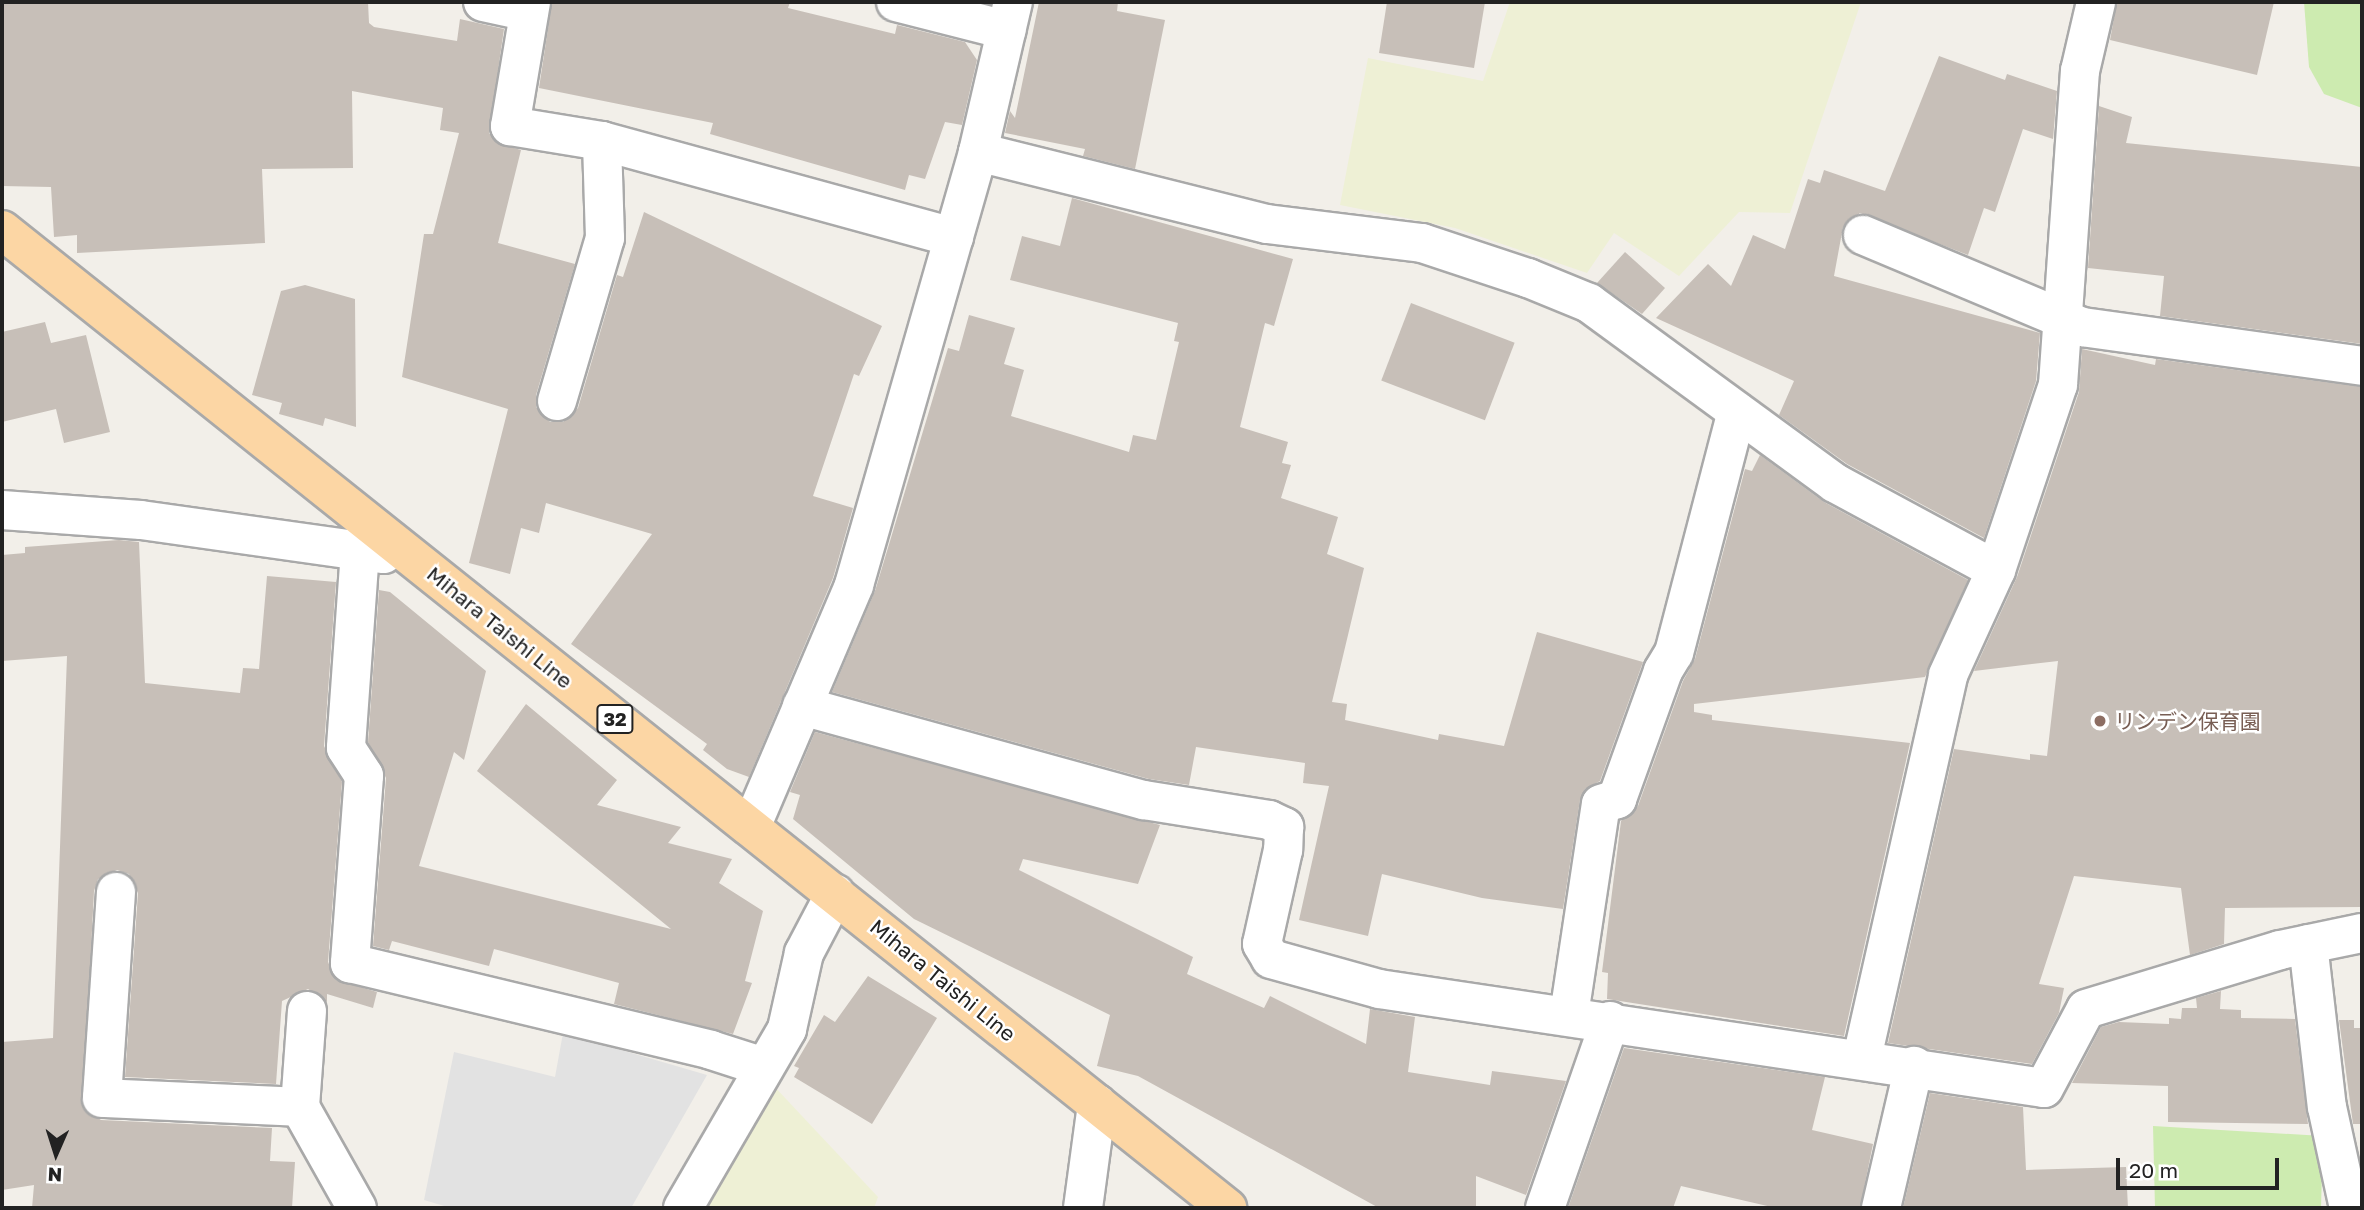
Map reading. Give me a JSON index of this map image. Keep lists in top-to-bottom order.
{
  "streets": {
    "main road": ["Mihara Taishi Line", "32"]
  },
  "places": ["リンデン保育園"],
  "scale_bar": "20 m",
  "north": "bottom"
}
